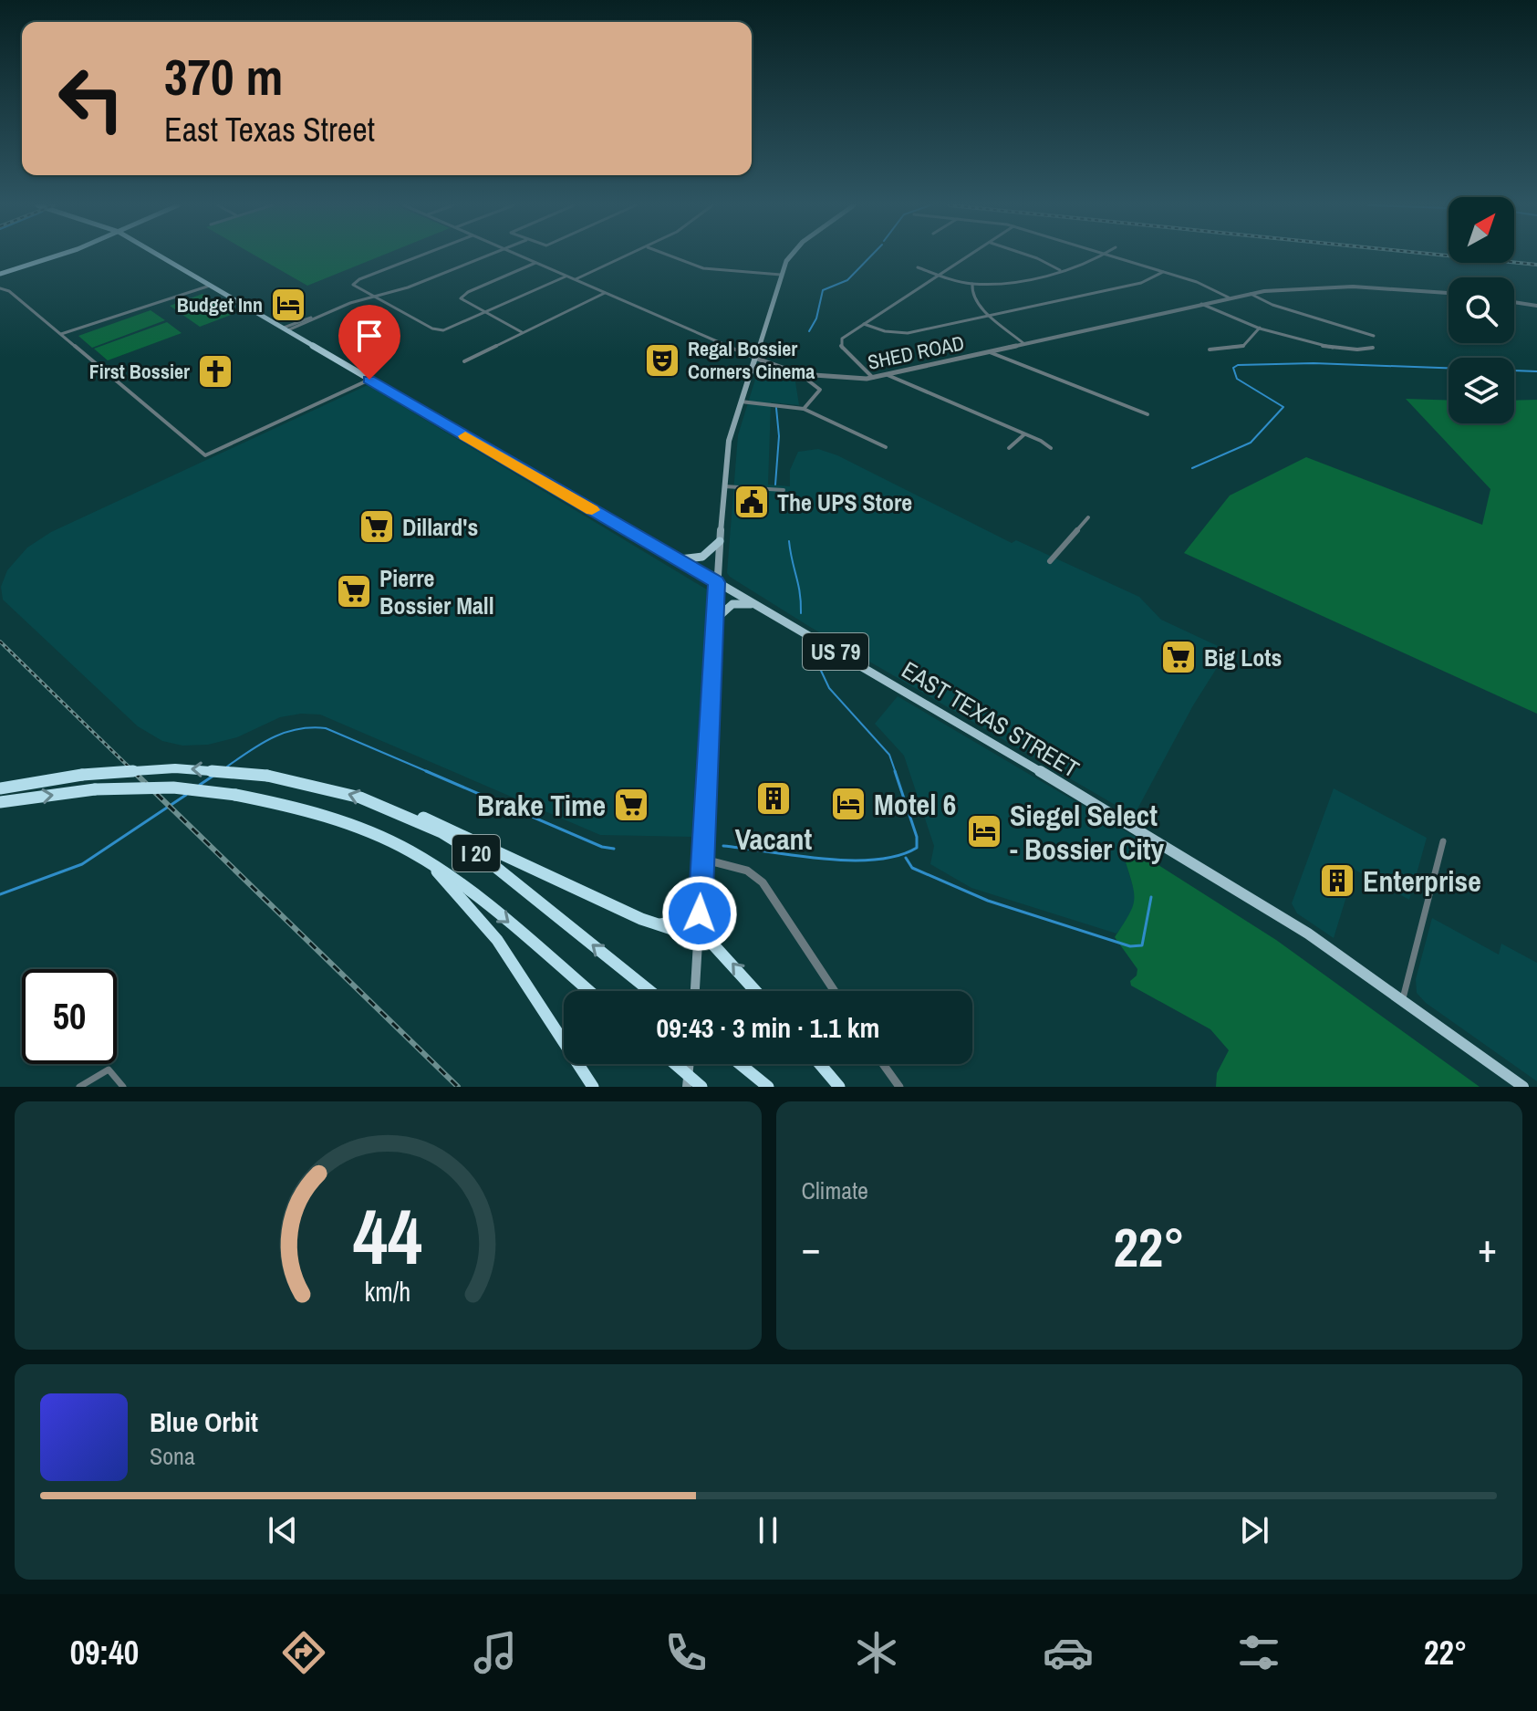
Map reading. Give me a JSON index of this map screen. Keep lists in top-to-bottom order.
{
  "streets": {
    "highway": ["I 20"],
    "main road": ["US 79", "EAST TEXAS STREET"],
    "street": ["SHED ROAD"]
  },
  "places": {
    "hotel": ["Budget Inn", "Motel 6", "Siegel Select - Bossier City"],
    "theatre": ["Regal Bossier Corners Cinema"],
    "church": ["First Bossier"],
    "public building": ["The UPS Store"],
    "supermarket": [
      "Dillard's",
      "Pierre Bossier Mall",
      "Big Lots",
      "Brake Time"
    ],
    "building": ["Vacant", "Enterprise"]
  },
  "north": "top right",
  "page": {
    "turn": ["370 m", "East Texas Street"],
    "limit": "50",
    "trip": "09:43 · 3 min · 1.1 km",
    "tile": "Climate",
    "heat": ["−", "22°", "+"],
    "song": ["Blue Orbit", "Sona"],
    "tabs": ["09:40", "22°"],
    "gauge": ["44", "km/h"]
  }
}
